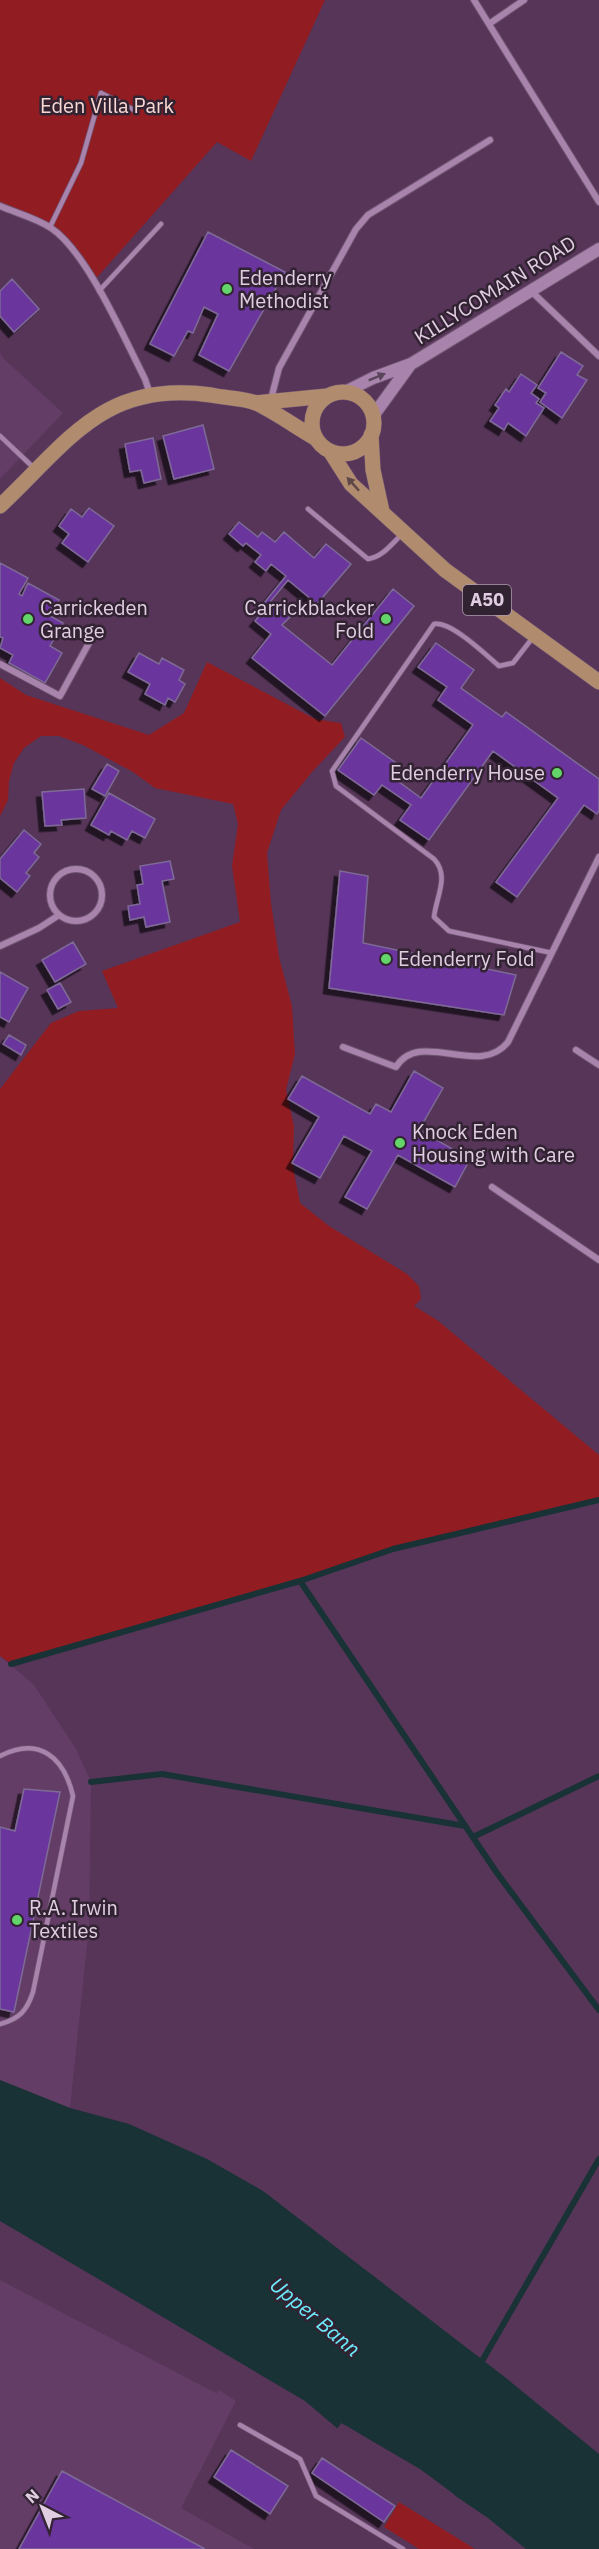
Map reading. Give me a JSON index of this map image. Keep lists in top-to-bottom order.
{
  "streets": {
    "main road": ["A50"],
    "street": ["KILLYCOMAIN ROAD"]
  },
  "crossings": [
    ["KILLYCOMAIN ROAD", "A50"]
  ],
  "water": ["Upper Bann"],
  "parks": ["Eden Villa Park"],
  "places": [
    "Edenderry Methodist",
    "Carrickeden Grange",
    "Carrickblacker Fold",
    "Edenderry House",
    "Edenderry Fold",
    "Knock Eden Housing with Care",
    "R.A. Irwin Textiles"
  ],
  "north": "top left"
}
